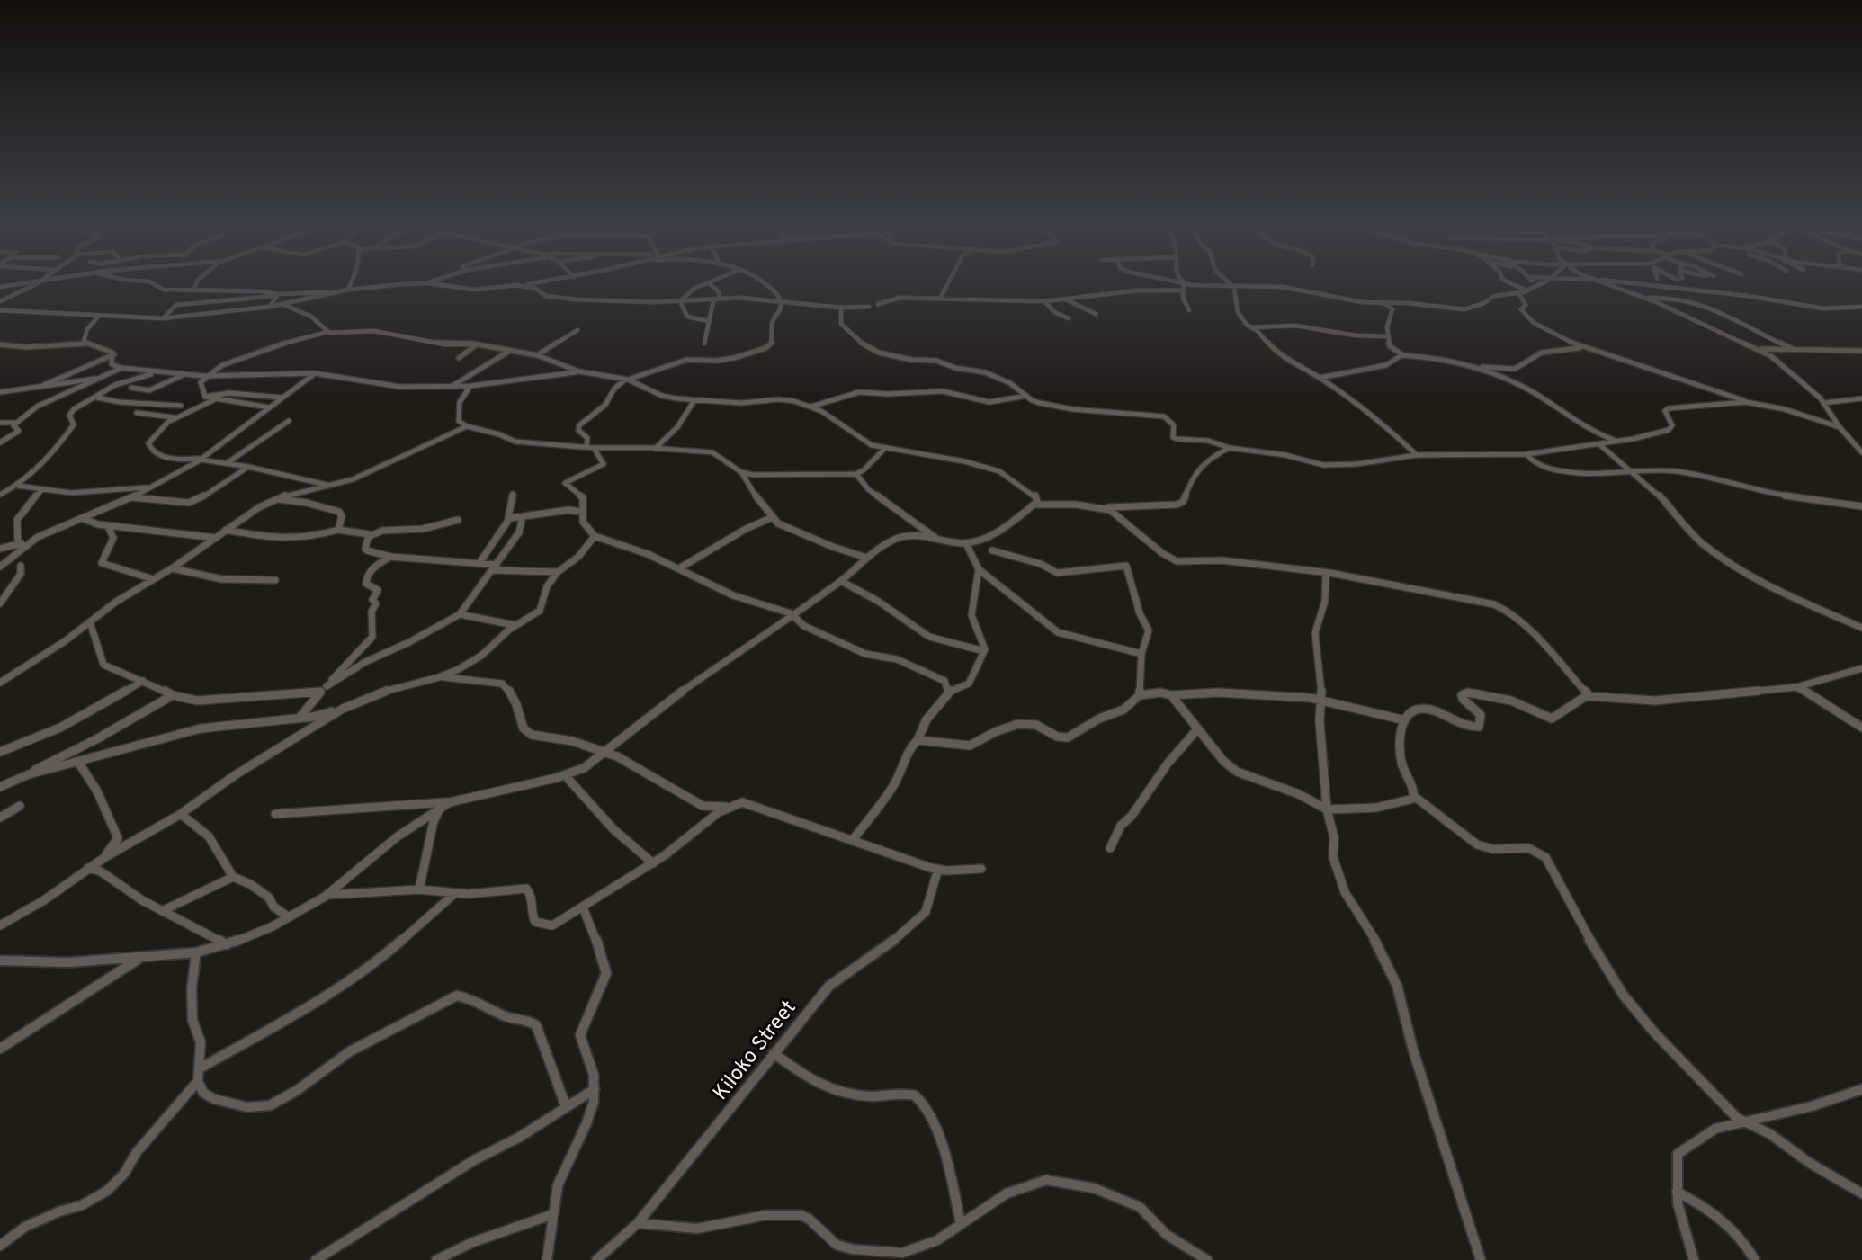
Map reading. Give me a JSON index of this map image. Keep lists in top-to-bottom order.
{
  "streets": {
    "street": ["Kiloko Street"]
  }
}
